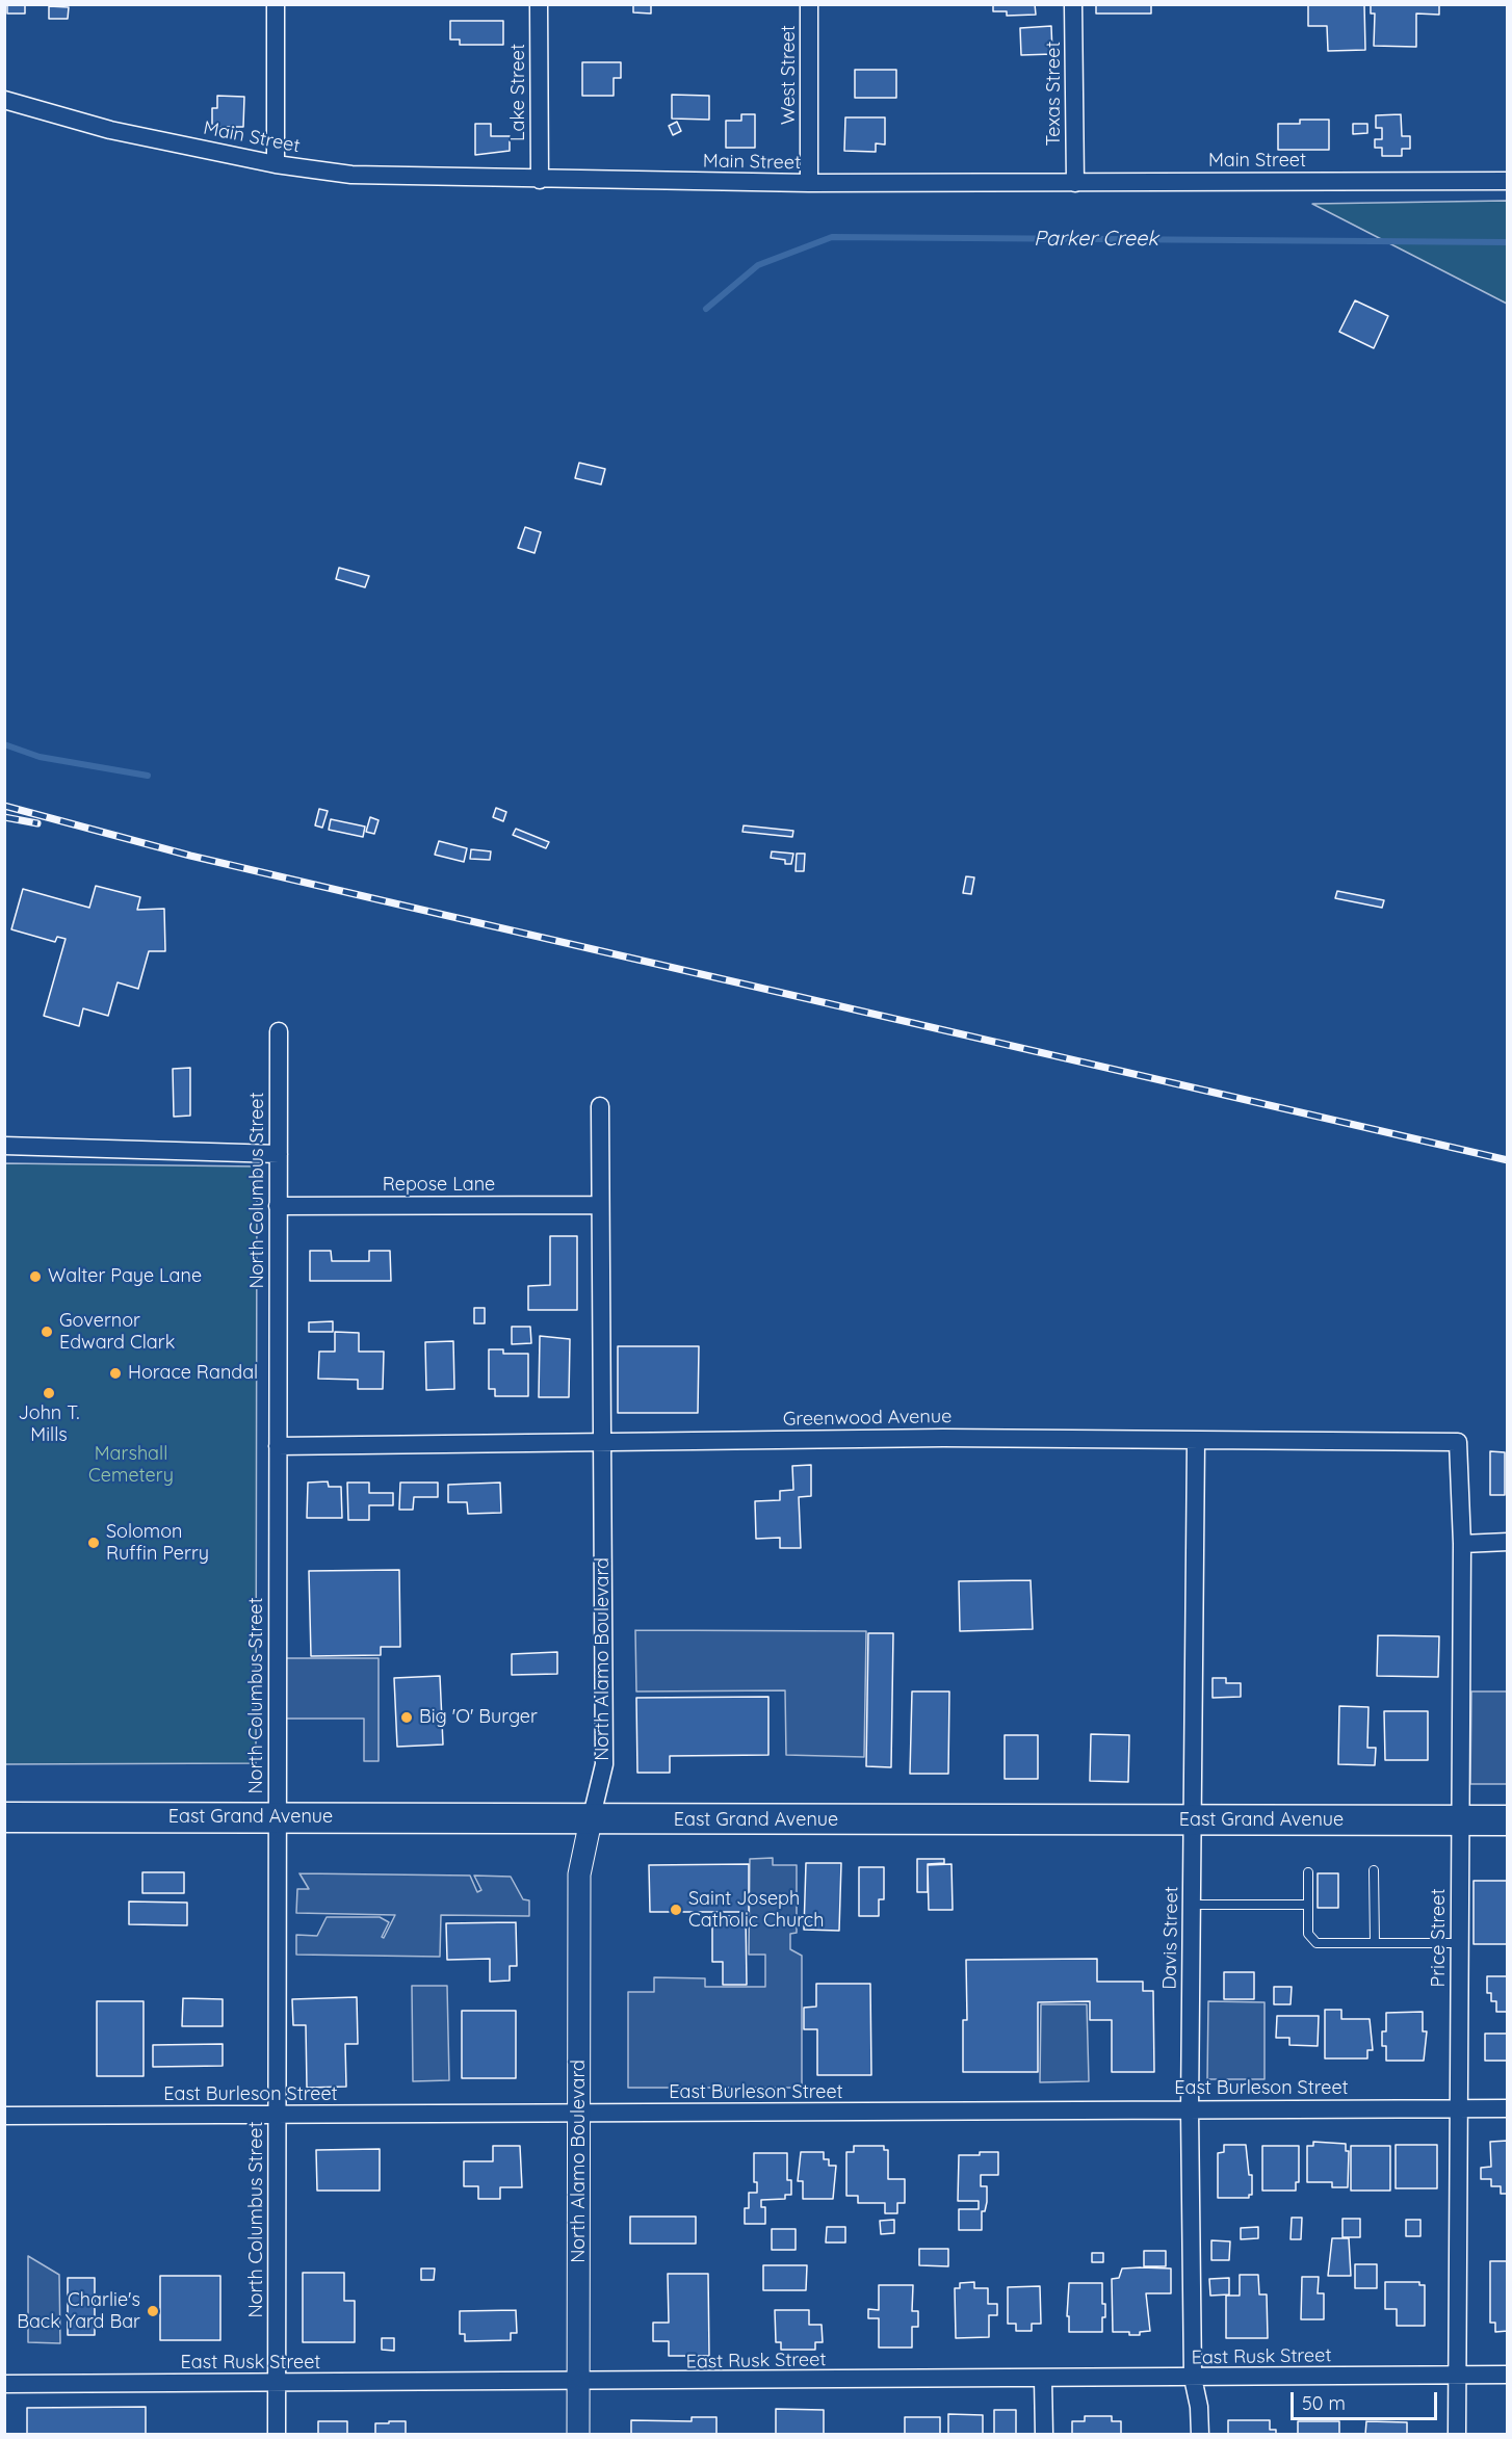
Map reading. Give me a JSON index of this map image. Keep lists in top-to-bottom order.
{
  "streets": {
    "highway": ["East Grand Avenue"],
    "street": [
      "West Street",
      "Lake Street",
      "Texas Street",
      "Main Street",
      "Repose Lane",
      "North Columbus Street",
      "Greenwood Avenue",
      "North Alamo Boulevard",
      "Davis Street",
      "Price Street",
      "East Burleson Street",
      "East Rusk Street"
    ]
  },
  "crossings": [
    ["West Street", "Main Street"],
    ["Lake Street", "Main Street"],
    ["Texas Street", "Main Street"],
    ["Repose Lane", "North Columbus Street"],
    ["Repose Lane", "North Alamo Boulevard"],
    ["North Columbus Street", "Greenwood Avenue"],
    ["North Columbus Street", "East Grand Avenue"],
    ["North Columbus Street", "East Burleson Street"],
    ["North Columbus Street", "East Rusk Street"],
    ["Greenwood Avenue", "North Alamo Boulevard"],
    ["Greenwood Avenue", "Davis Street"],
    ["Greenwood Avenue", "Price Street"],
    ["North Alamo Boulevard", "East Grand Avenue"],
    ["North Alamo Boulevard", "East Burleson Street"],
    ["North Alamo Boulevard", "East Rusk Street"],
    ["East Grand Avenue", "Davis Street"],
    ["East Grand Avenue", "Price Street"],
    ["Davis Street", "East Burleson Street"],
    ["Davis Street", "East Rusk Street"],
    ["Price Street", "East Burleson Street"],
    ["Price Street", "East Rusk Street"]
  ],
  "water": ["Parker Creek"],
  "parks": ["Marshall Cemetery"],
  "places": [
    "Walter Paye Lane",
    "Governor Edward Clark",
    "Horace Randal",
    "John T. Mills",
    "Solomon Ruffin Perry",
    "Big 'O' Burger",
    "Saint Joseph Catholic Church",
    "Charlie's Back Yard Bar"
  ],
  "scale_bar": "50 m"
}
